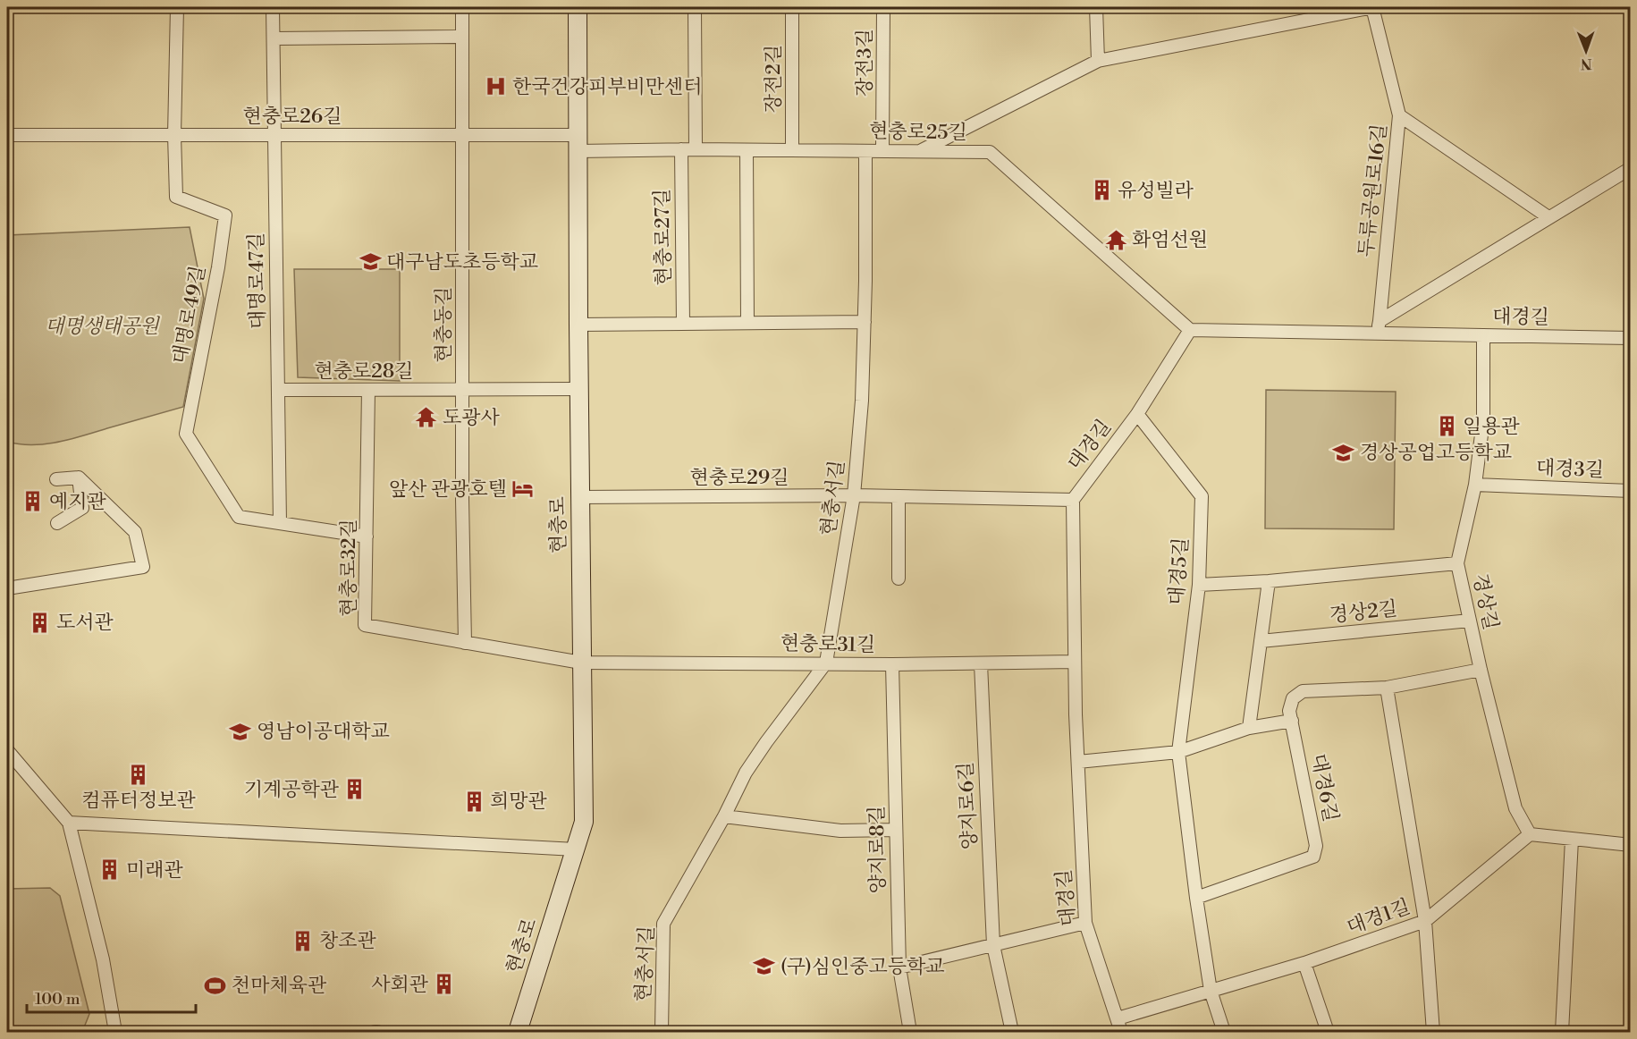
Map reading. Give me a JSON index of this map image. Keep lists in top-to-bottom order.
{
  "streets": {
    "main road": ["현충로"],
    "street": [
      "장전3길",
      "장전2길",
      "현충로26길",
      "현충로25길",
      "두류공원로16길",
      "현충로27길",
      "대명로47길",
      "대명로49길",
      "대경길",
      "현충동길",
      "현충로28길",
      "대경3길",
      "현충로29길",
      "현충서길",
      "현충로32길",
      "대경5길",
      "경상길",
      "경상2길",
      "현충로31길",
      "대경6길",
      "양지로6길",
      "양지로8길",
      "대경1길"
    ]
  },
  "crossings": [
    ["장전3길", "현충로25길"],
    ["장전2길", "현충로25길"],
    ["현충로26길", "현충로25길"],
    ["현충로26길", "대명로47길"],
    ["현충로26길", "대명로49길"],
    ["현충로26길", "현충동길"],
    ["현충로26길", "현충로"],
    ["현충로25길", "현충로27길"],
    ["현충로25길", "대경길"],
    ["현충로25길", "현충서길"],
    ["현충로25길", "현충로"],
    ["두류공원로16길", "대경길"],
    ["대명로47길", "대명로49길"],
    ["대명로47길", "현충로28길"],
    ["대명로49길", "현충로32길"],
    ["대경길", "현충로29길"],
    ["대경길", "대경5길"],
    ["대경길", "현충로31길"],
    ["대경길", "대경1길"],
    ["현충동길", "현충로28길"],
    ["현충동길", "현충로32길"],
    ["현충로28길", "현충로"],
    ["현충로28길", "현충로32길"],
    ["현충로29길", "현충서길"],
    ["현충로29길", "현충로"],
    ["현충서길", "현충로31길"],
    ["현충로", "현충로32길"],
    ["현충로", "현충로31길"],
    ["현충로32길", "현충로31길"],
    ["대경5길", "경상길"],
    ["대경5길", "대경6길"],
    ["대경5길", "대경1길"],
    ["경상길", "경상2길"],
    ["경상길", "대경6길"],
    ["경상길", "대경1길"],
    ["현충로31길", "양지로6길"],
    ["현충로31길", "양지로8길"]
  ],
  "parks": ["대명생태공원"],
  "places": {
    "hospital": ["한국건강피부비만센터"],
    "building": [
      "유성빌라",
      "일용관",
      "예지관",
      "도서관",
      "컴퓨터정보관",
      "기계공학관",
      "희망관",
      "미래관",
      "창조관",
      "사회관"
    ],
    "temple": ["화엄선원", "도광사"],
    "school or university": [
      "대구남도초등학교",
      "경상공업고등학교",
      "영남이공대학교",
      "(구)심인중고등학교"
    ],
    "hotel": ["앞산 관광호텔"],
    "sports": ["천마체육관"]
  },
  "scale_bar": "100 m",
  "north": "bottom"
}
